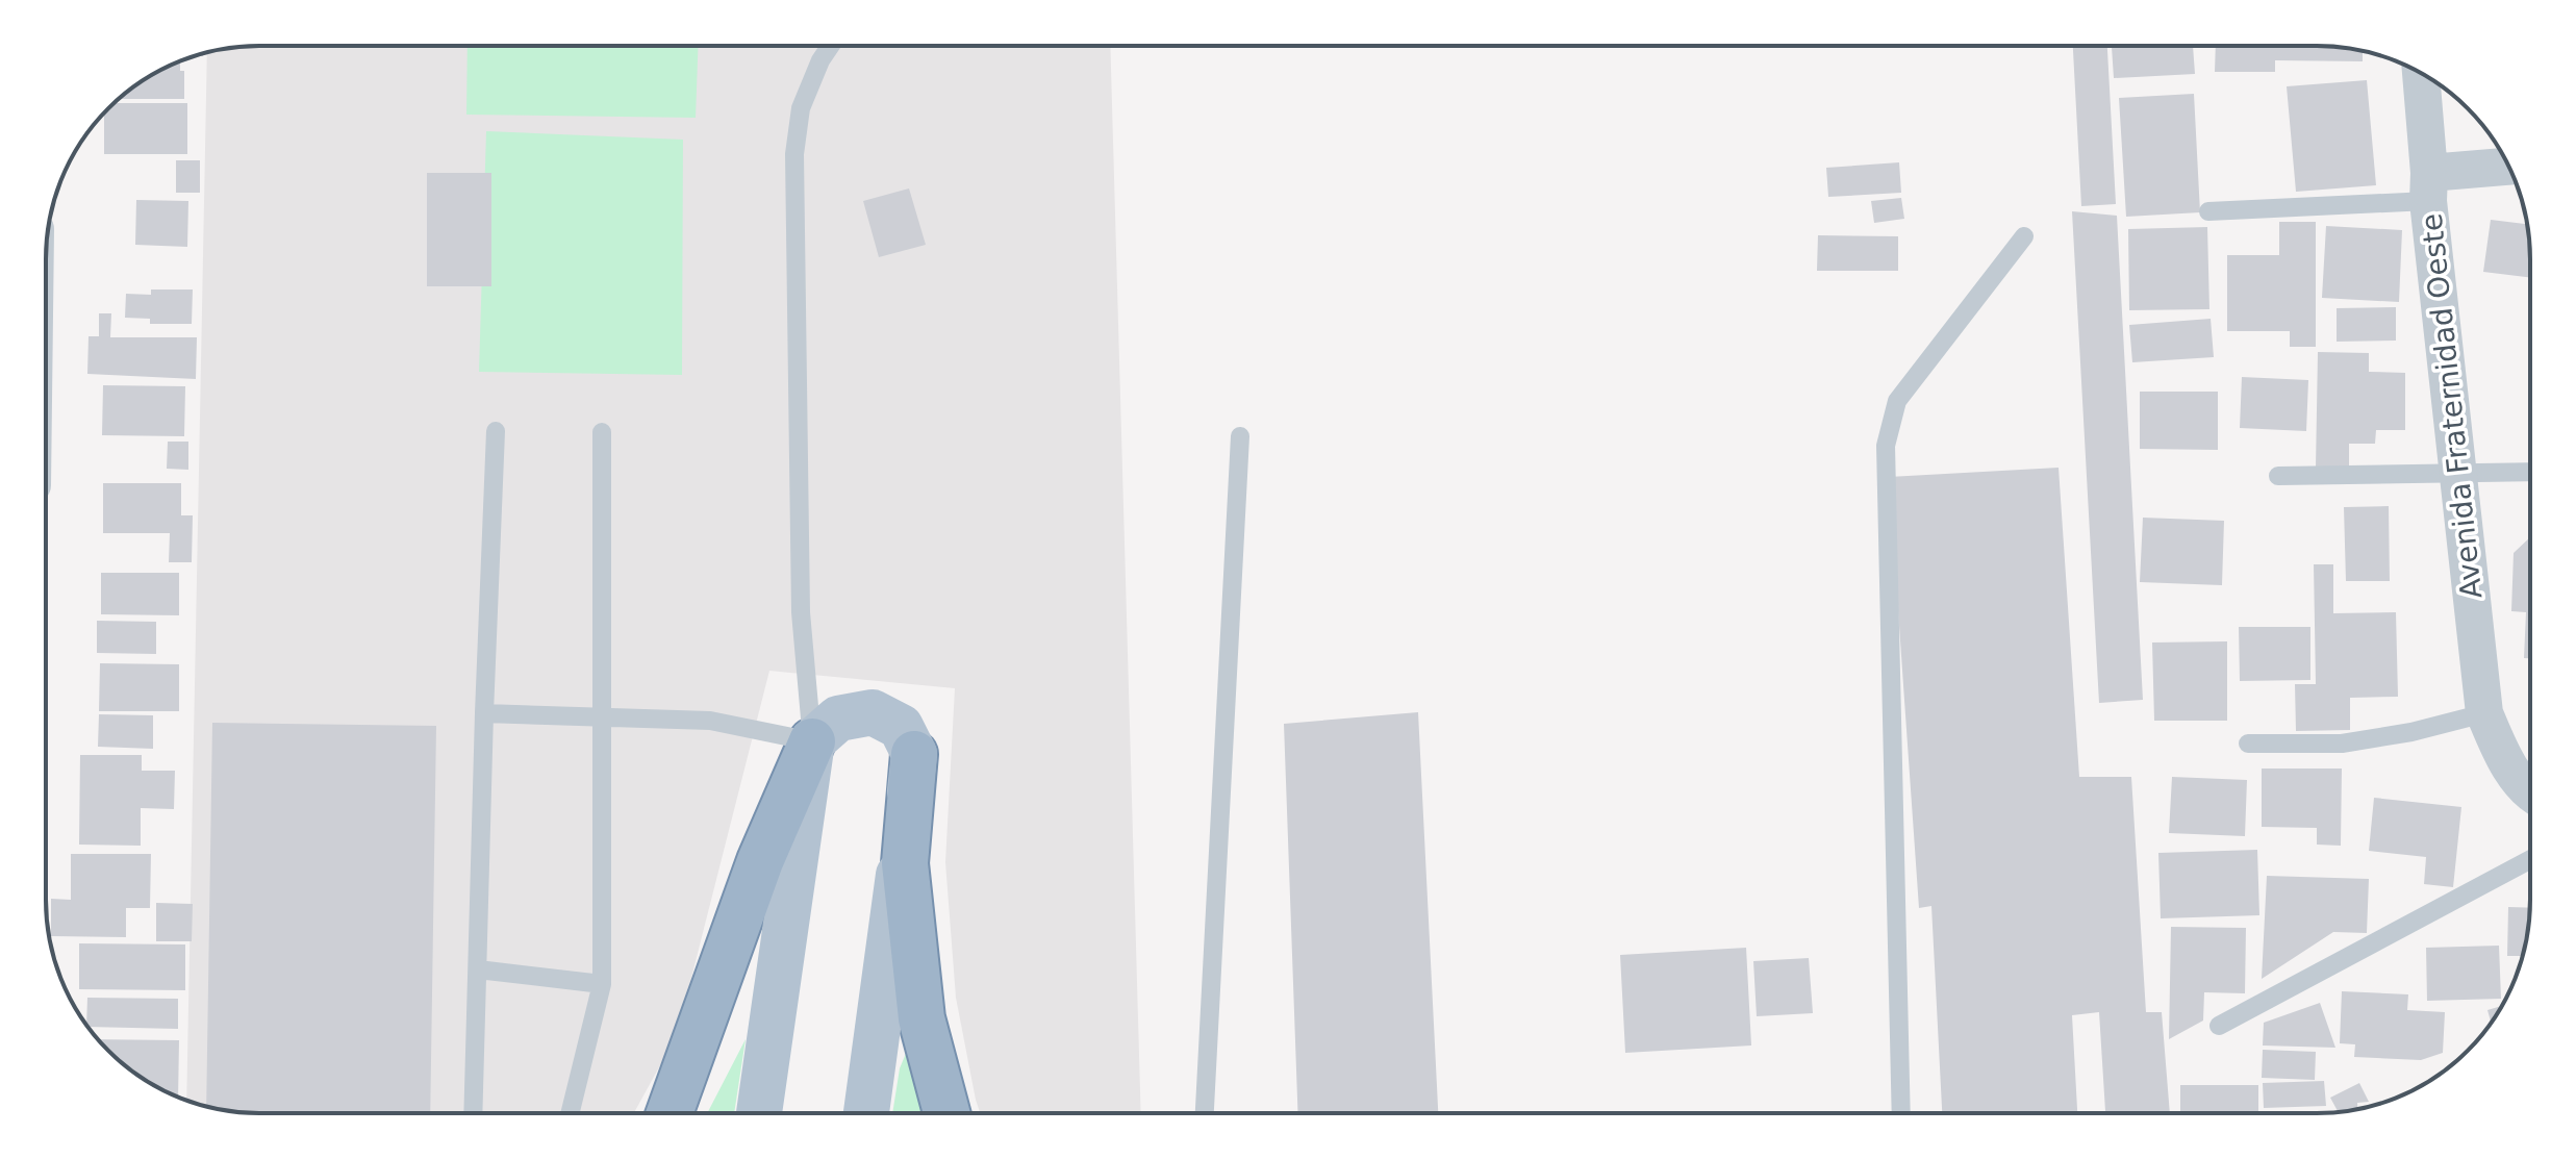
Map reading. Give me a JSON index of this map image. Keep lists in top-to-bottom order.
{
  "streets": {
    "street": ["Avenida Fraternidad Oeste"]
  }
}
